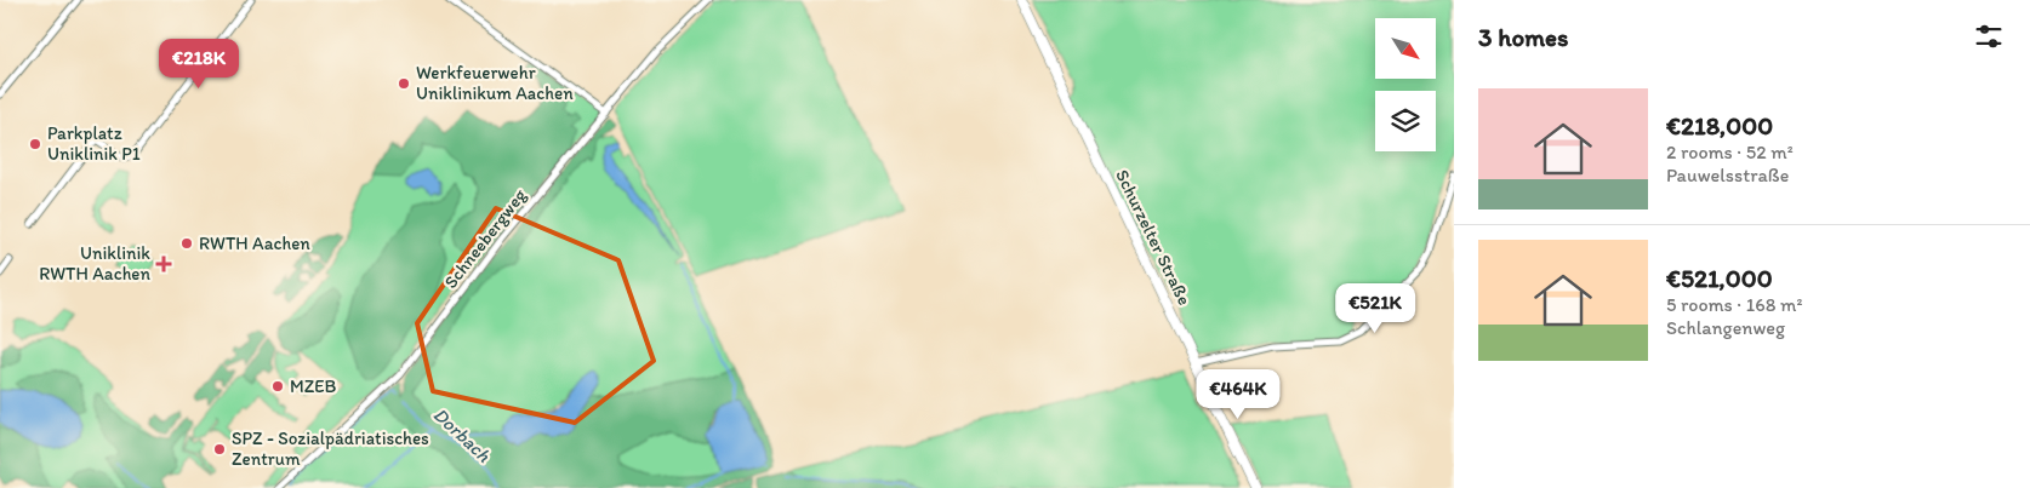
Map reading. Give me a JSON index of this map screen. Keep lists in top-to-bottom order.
{
  "streets": {
    "street": ["Schurzelter Straße", "Schneebergweg"]
  },
  "water": ["Dorbach"],
  "places": {
    "other": [
      "Werkfeuerwehr Uniklinikum Aachen",
      "Parkplatz Uniklinik P1",
      "RWTH Aachen",
      "MZEB",
      "SPZ - Sozialpädriatisches Zentrum"
    ],
    "health": ["Uniklinik RWTH Aachen"]
  },
  "north": "bottom right",
  "page": {
    "heading": "3 homes",
    "price": ["€218K", "€521K", "€464K"],
    "list": [
      {
        "name": "€218,000",
        "note": "2 rooms · 52 m² · Pauwelsstraße"
      },
      {
        "name": "€521,000",
        "note": "5 rooms · 168 m² · Schlangenweg"
      }
    ]
  }
}
